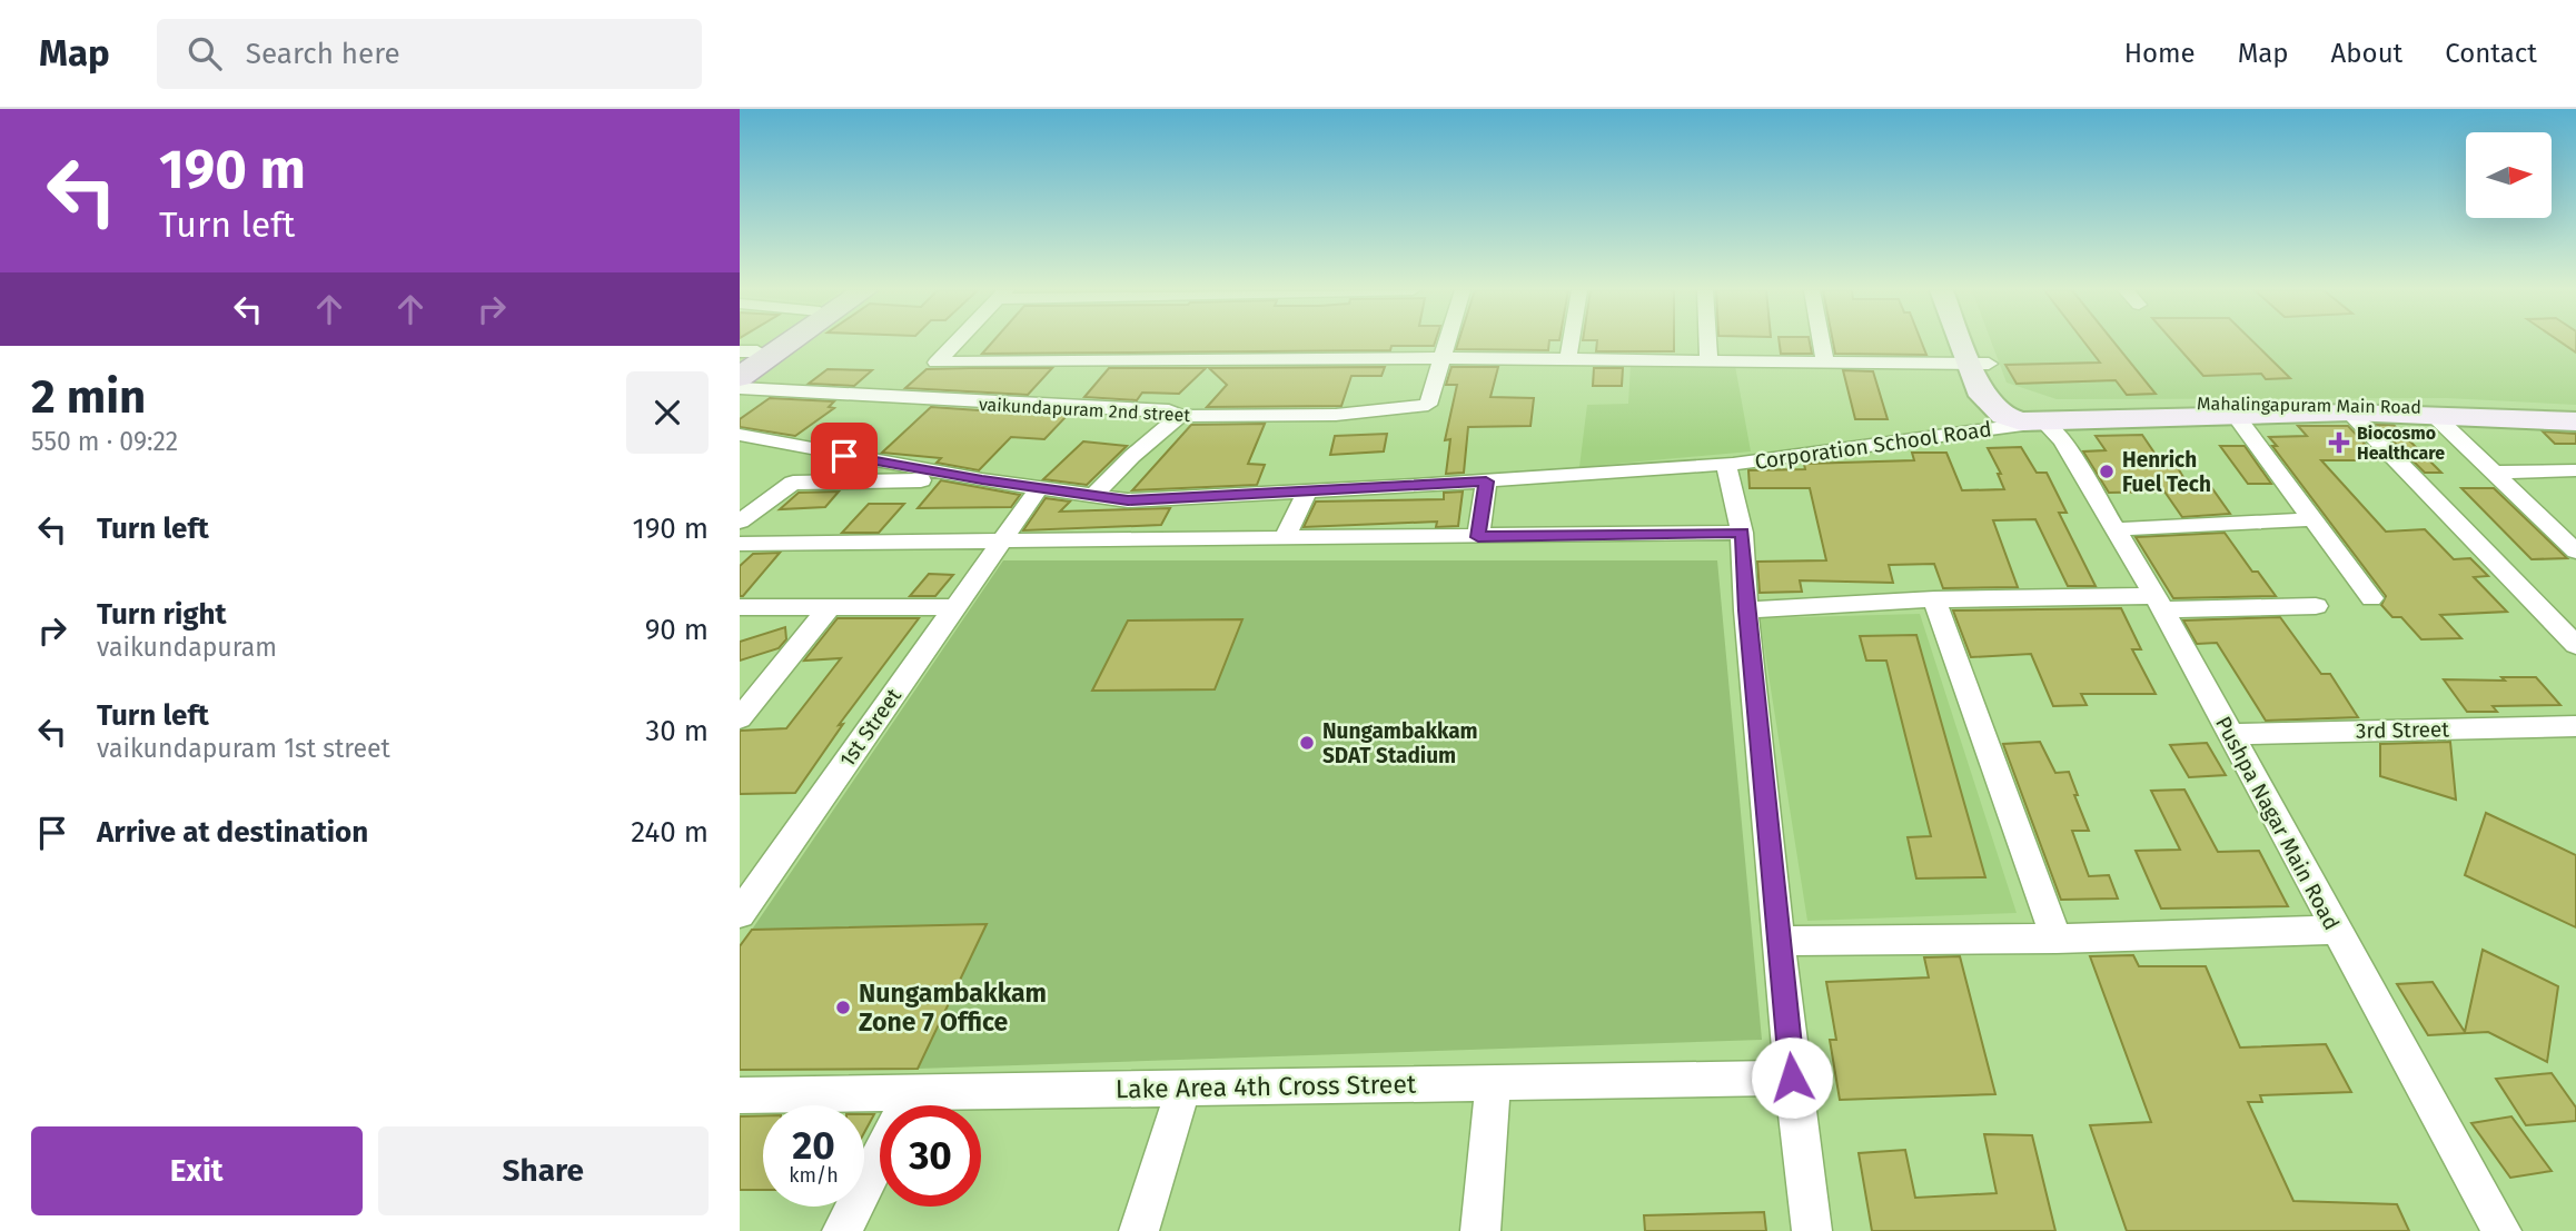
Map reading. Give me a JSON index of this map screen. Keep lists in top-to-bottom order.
{
  "streets": {
    "main road": ["Mahalingapuram Main Road"],
    "street": [
      "vaikundapuram 2nd street",
      "Corporation School Road",
      "1st Street",
      "3rd Street",
      "Pushpa Nagar Main Road",
      "Lake Area 4th Cross Street"
    ]
  },
  "crossings": [
    ["Mahalingapuram Main Road", "Corporation School Road"],
    ["Mahalingapuram Main Road", "Pushpa Nagar Main Road"],
    ["Corporation School Road", "Pushpa Nagar Main Road"],
    ["Corporation School Road", "Lake Area 4th Cross Street"],
    ["3rd Street", "Pushpa Nagar Main Road"]
  ],
  "places": {
    "health": ["Biocosmo Healthcare"],
    "other": ["Henrich Fuel Tech", "Nungambakkam SDAT Stadium", "Nungambakkam Zone 7 Office"]
  },
  "north": "right",
  "page": {
    "header": "Map",
    "search": "Search here",
    "nav": [
      "Home",
      "Map",
      "About",
      "Contact"
    ],
    "turn": ["190 m", "Turn left"],
    "heading": ["2 min", "550 m · 09:22"],
    "list": [
      {
        "name": "Turn left",
        "value": "190 m"
      },
      {
        "name": "Turn right",
        "note": "vaikundapuram",
        "value": "90 m"
      },
      {
        "name": "Turn left",
        "note": "vaikundapuram 1st street",
        "value": "30 m"
      },
      {
        "name": "Arrive at destination",
        "value": "240 m"
      }
    ],
    "speed": "20 km/h",
    "limit": "30",
    "buttons": ["Exit", "Share"]
  }
}
